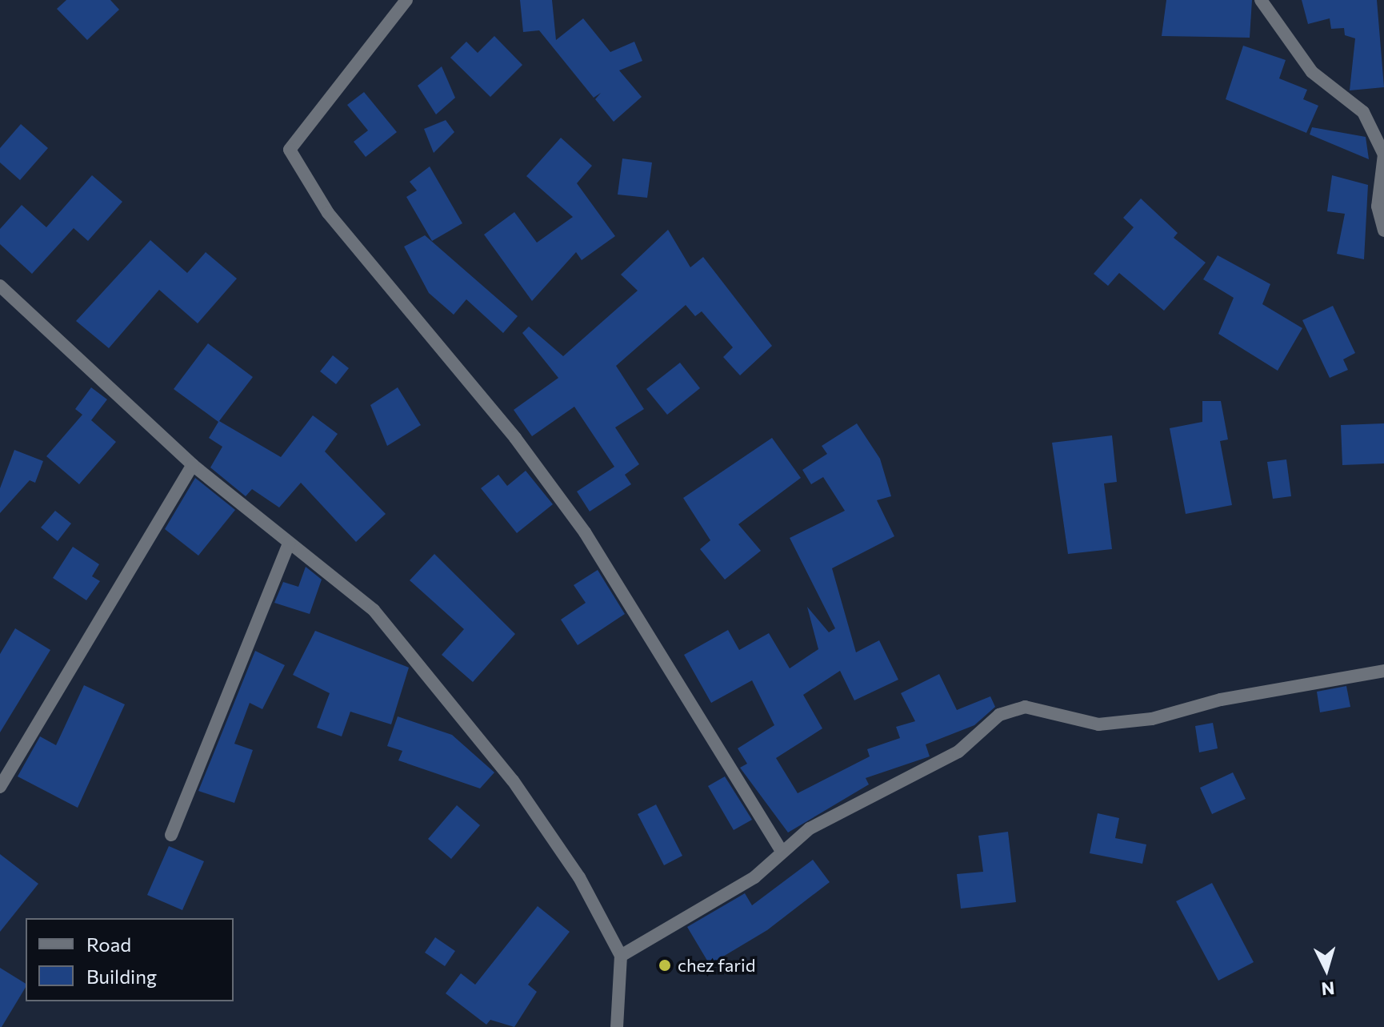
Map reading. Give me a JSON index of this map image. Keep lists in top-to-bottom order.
{
  "places": ["chez farid"],
  "legend": ["Road", "Building"],
  "north": "bottom"
}
